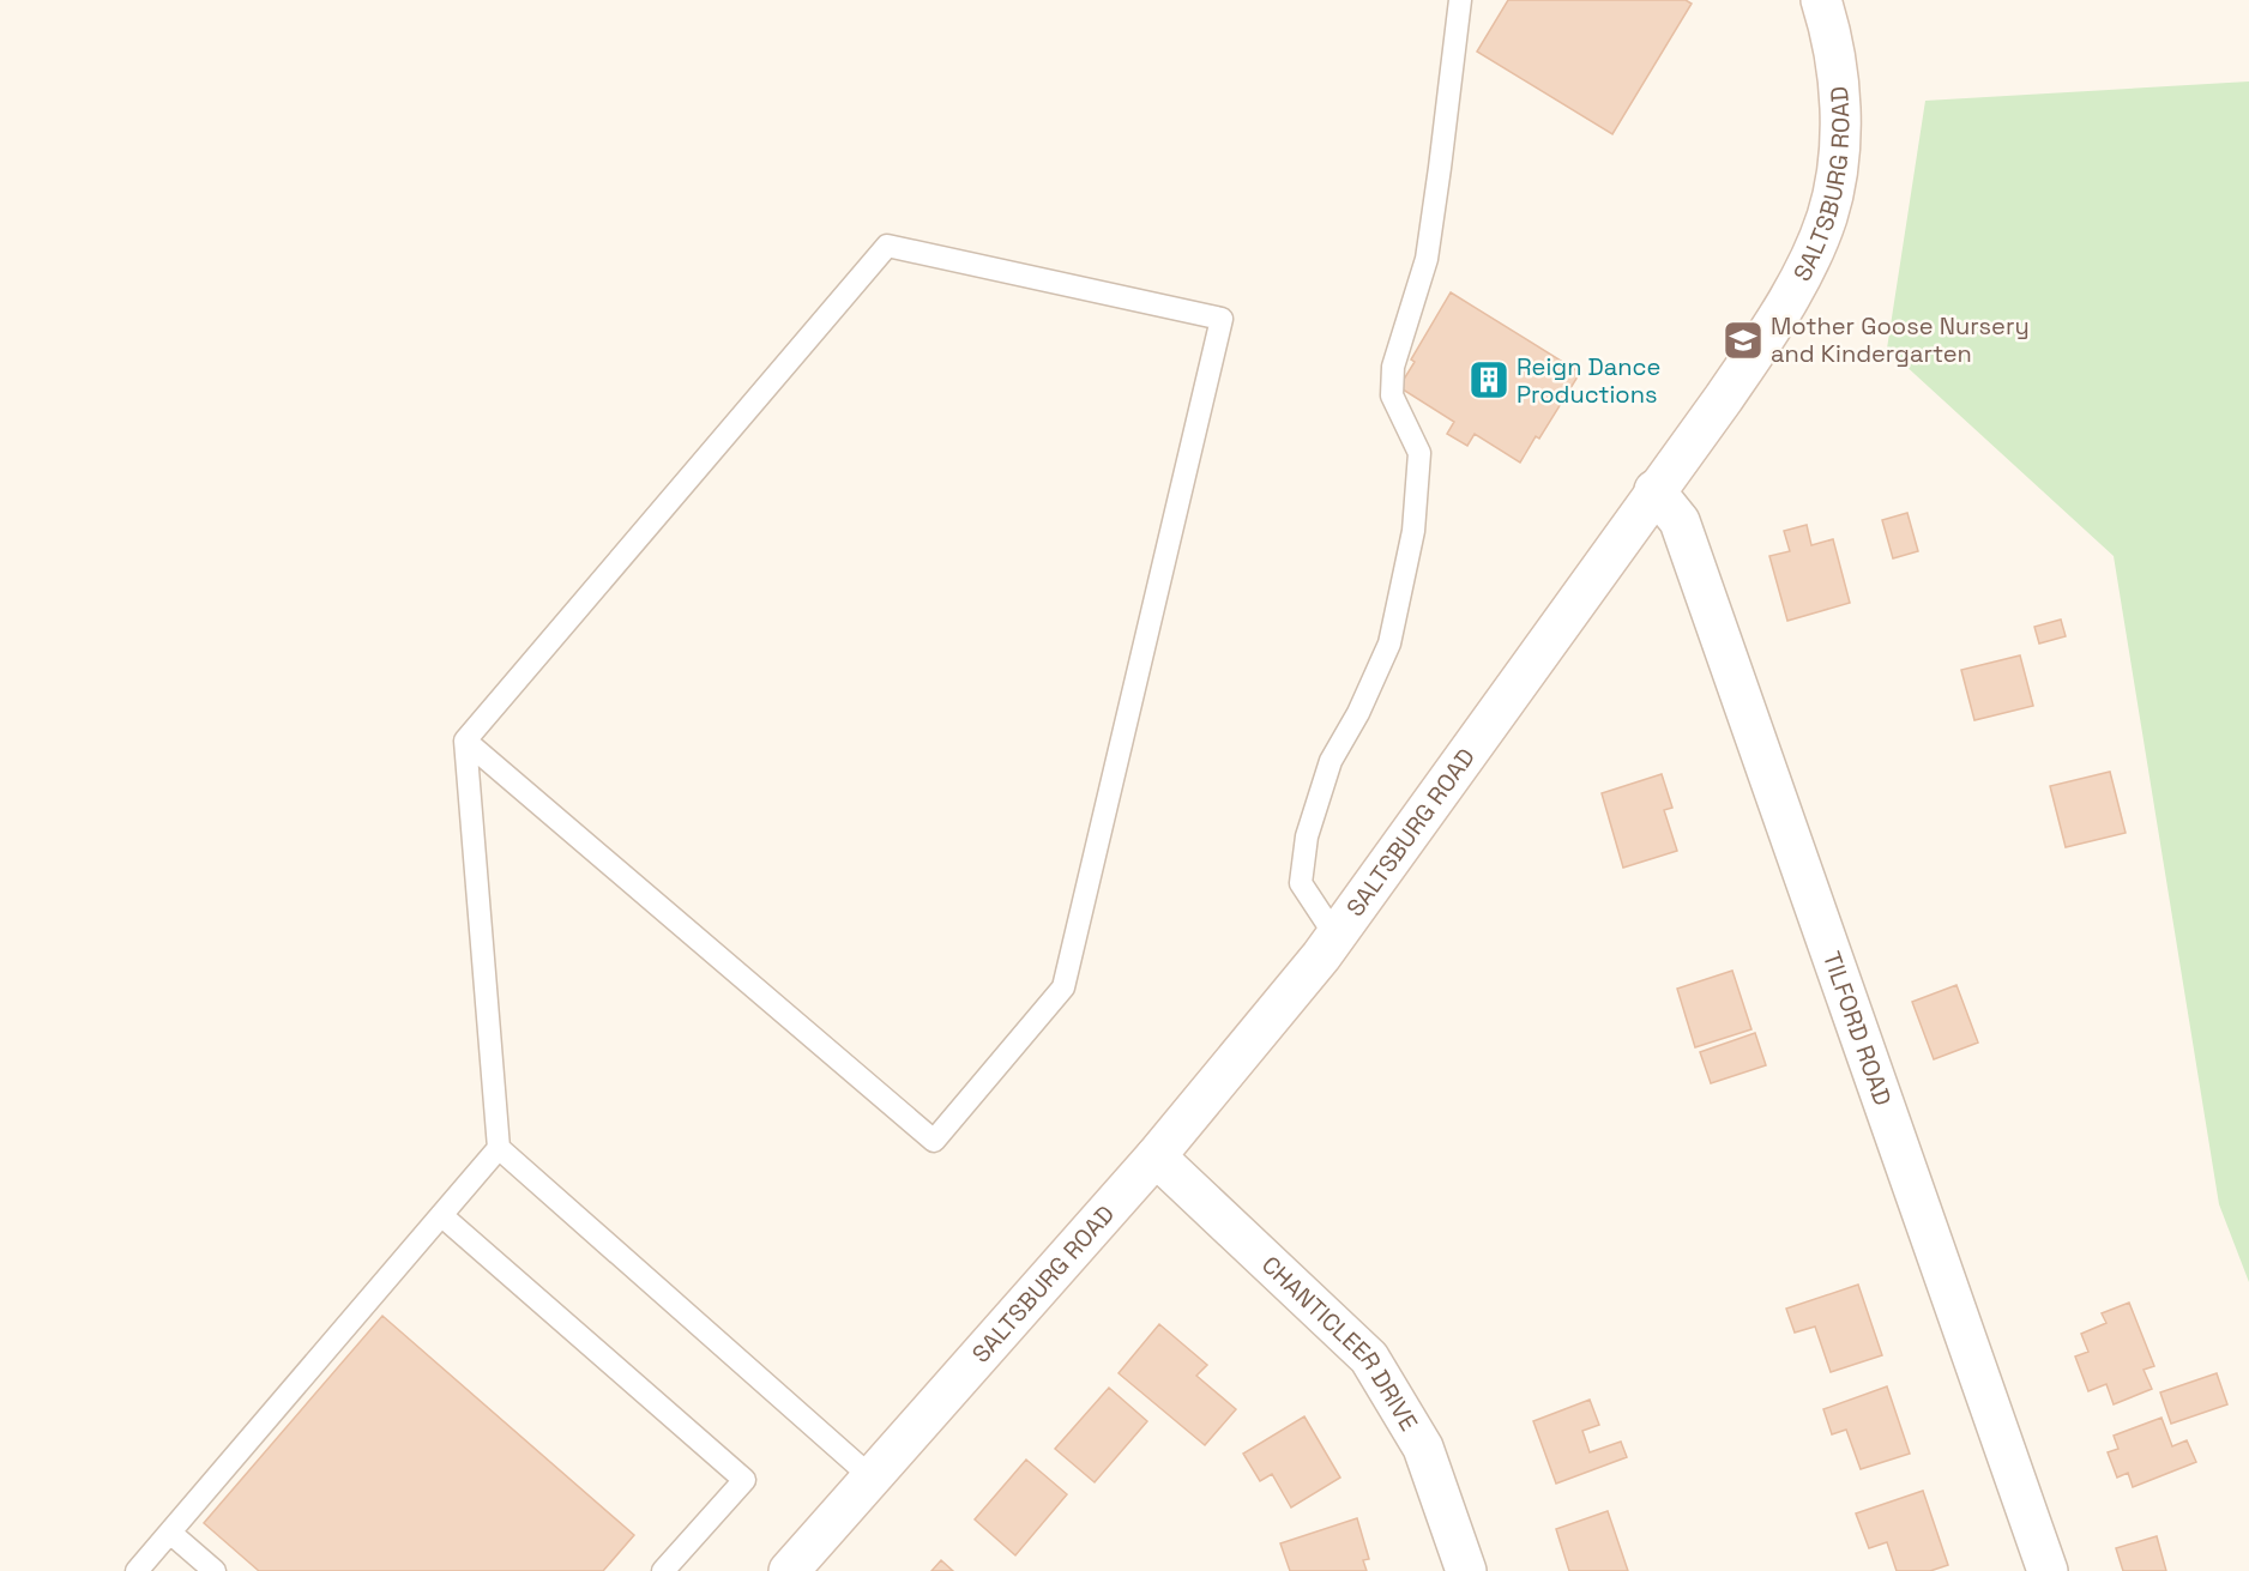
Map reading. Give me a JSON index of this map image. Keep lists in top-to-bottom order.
{
  "streets": {
    "main road": ["SALTSBURG ROAD", "TILFORD ROAD", "CHANTICLEER DRIVE"]
  },
  "crossings": [
    ["SALTSBURG ROAD", "TILFORD ROAD"],
    ["SALTSBURG ROAD", "CHANTICLEER DRIVE"]
  ],
  "places": {
    "school or university": ["Mother Goose Nursery and Kindergarten"],
    "building": ["Reign Dance Productions"]
  }
}
